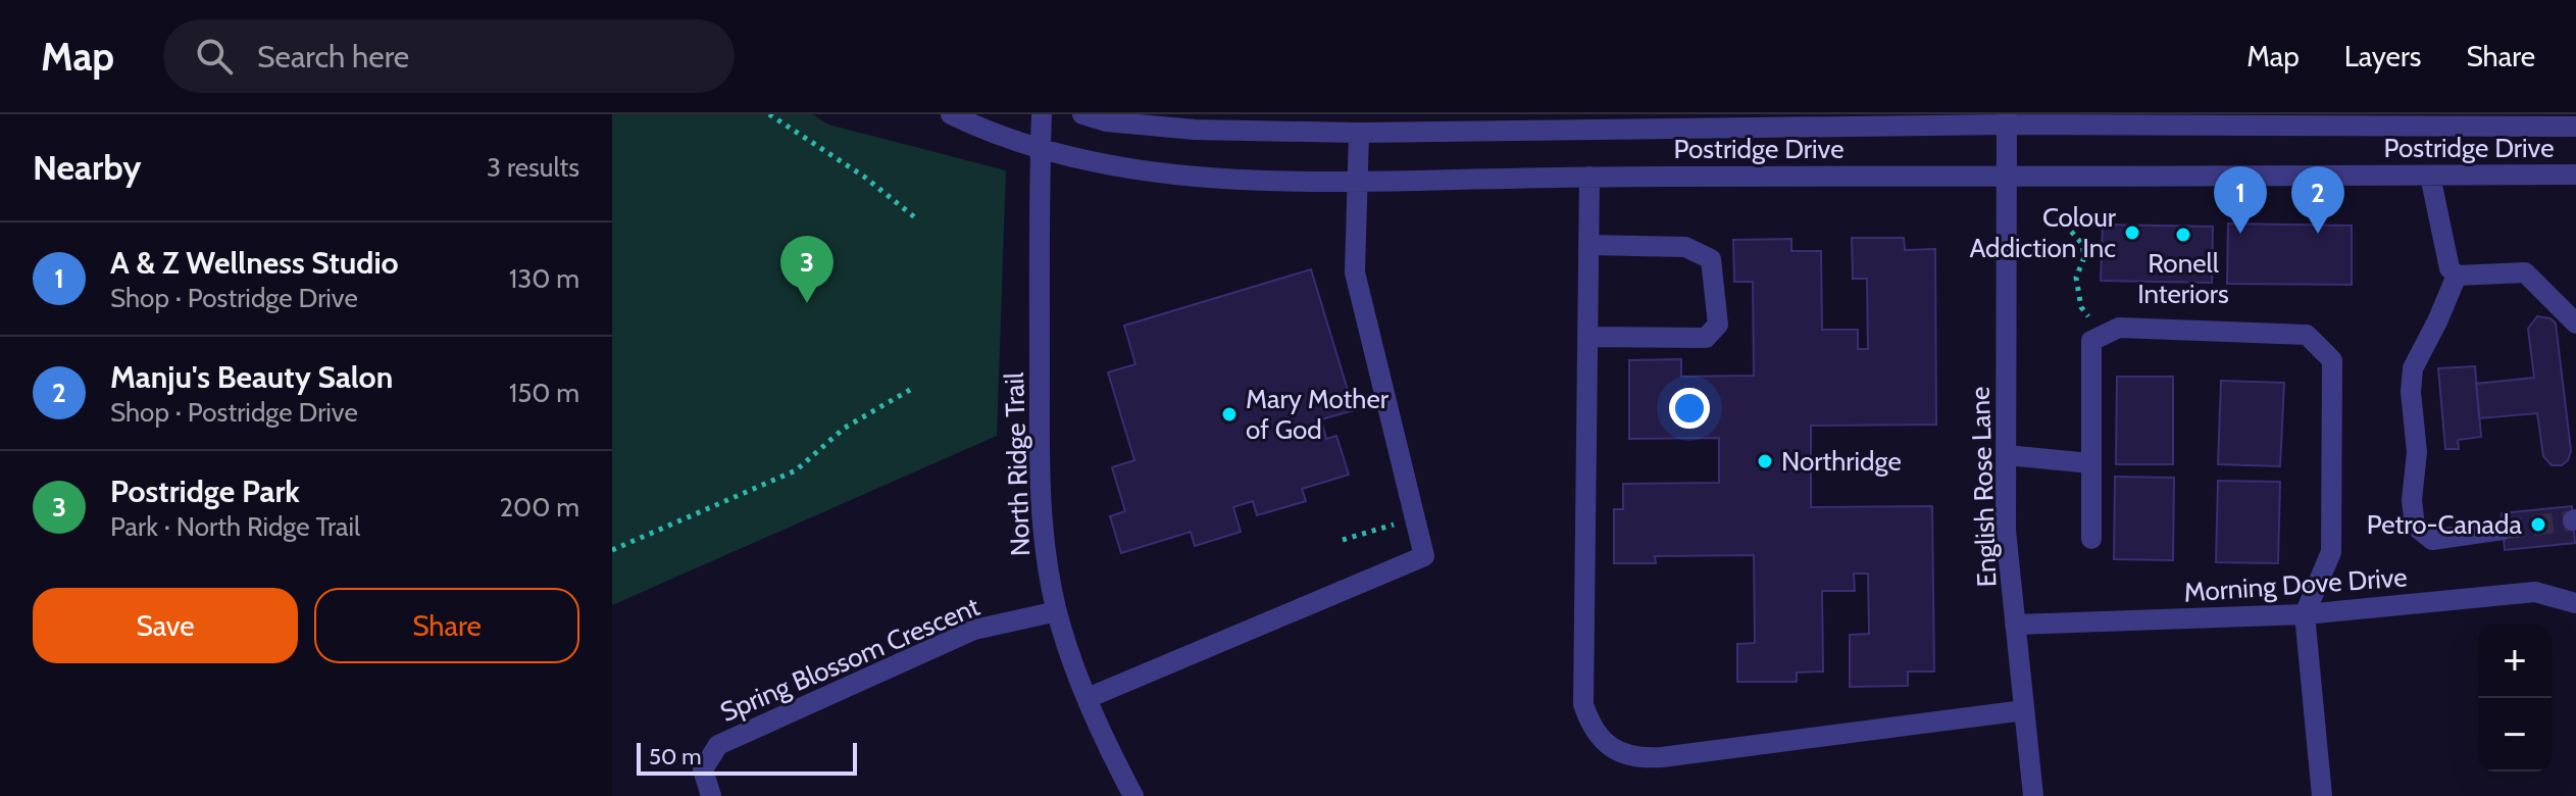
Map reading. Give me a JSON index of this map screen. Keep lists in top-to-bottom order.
{
  "streets": {
    "street": [
      "Postridge Drive",
      "North Ridge Trail",
      "English Rose Lane",
      "Morning Dove Drive",
      "Spring Blossom Crescent"
    ]
  },
  "crossings": [
    ["Postridge Drive", "North Ridge Trail"],
    ["Postridge Drive", "English Rose Lane"],
    ["North Ridge Trail", "Spring Blossom Crescent"],
    ["English Rose Lane", "Morning Dove Drive"]
  ],
  "places": [
    "Colour Addiction Inc",
    "Ronell Interiors",
    "Mary Mother of God",
    "Northridge",
    "Petro-Canada"
  ],
  "scale_bar": "50 m",
  "page": {
    "header": "Map",
    "search": "Search here",
    "nav": ["Map", "Layers", "Share"],
    "heading": ["Nearby", "3 results"],
    "pins": ["1", "2", "3"],
    "list": [
      {
        "mark": "1",
        "name": "A & Z Wellness Studio",
        "note": "Shop · Postridge Drive",
        "value": "130 m"
      },
      {
        "mark": "2",
        "name": "Manju's Beauty Salon",
        "note": "Shop · Postridge Drive",
        "value": "150 m"
      },
      {
        "mark": "3",
        "name": "Postridge Park",
        "note": "Park · North Ridge Trail",
        "value": "200 m"
      }
    ],
    "buttons": ["Save", "Share"],
    "map_buttons": ["+", "−"],
    "scale": "50 m"
  }
}
